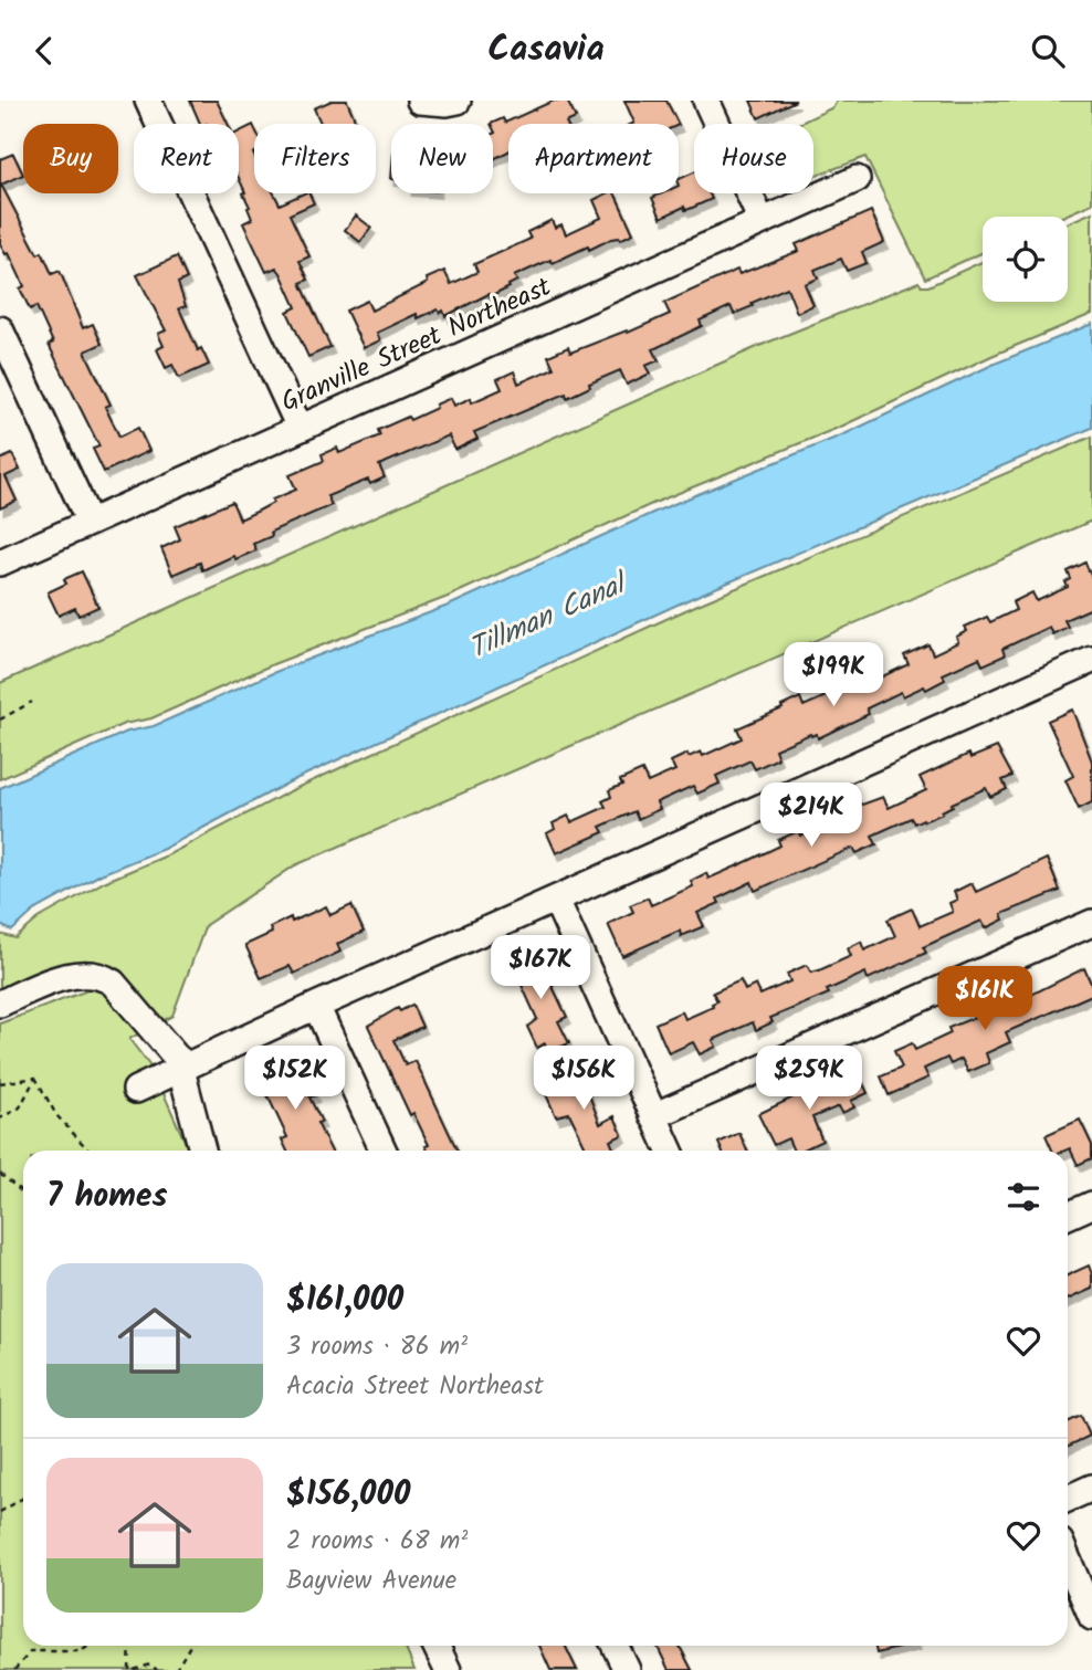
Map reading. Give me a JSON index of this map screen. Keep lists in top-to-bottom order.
{
  "streets": {
    "street": ["Granville Street Northeast"]
  },
  "water": ["Tillman Canal"],
  "page": {
    "header": "Casavia",
    "chip": [
      "Buy",
      "Rent",
      "Filters",
      "New",
      "Apartment",
      "House"
    ],
    "price": [
      "$199K",
      "$214K",
      "$167K",
      "$161K",
      "$152K",
      "$156K",
      "$259K"
    ],
    "heading": "7 homes",
    "list": [
      {
        "name": "$161,000",
        "note": "3 rooms · 86 m² · Acacia Street Northeast"
      },
      {
        "name": "$156,000",
        "note": "2 rooms · 68 m² · Bayview Avenue"
      }
    ]
  }
}
